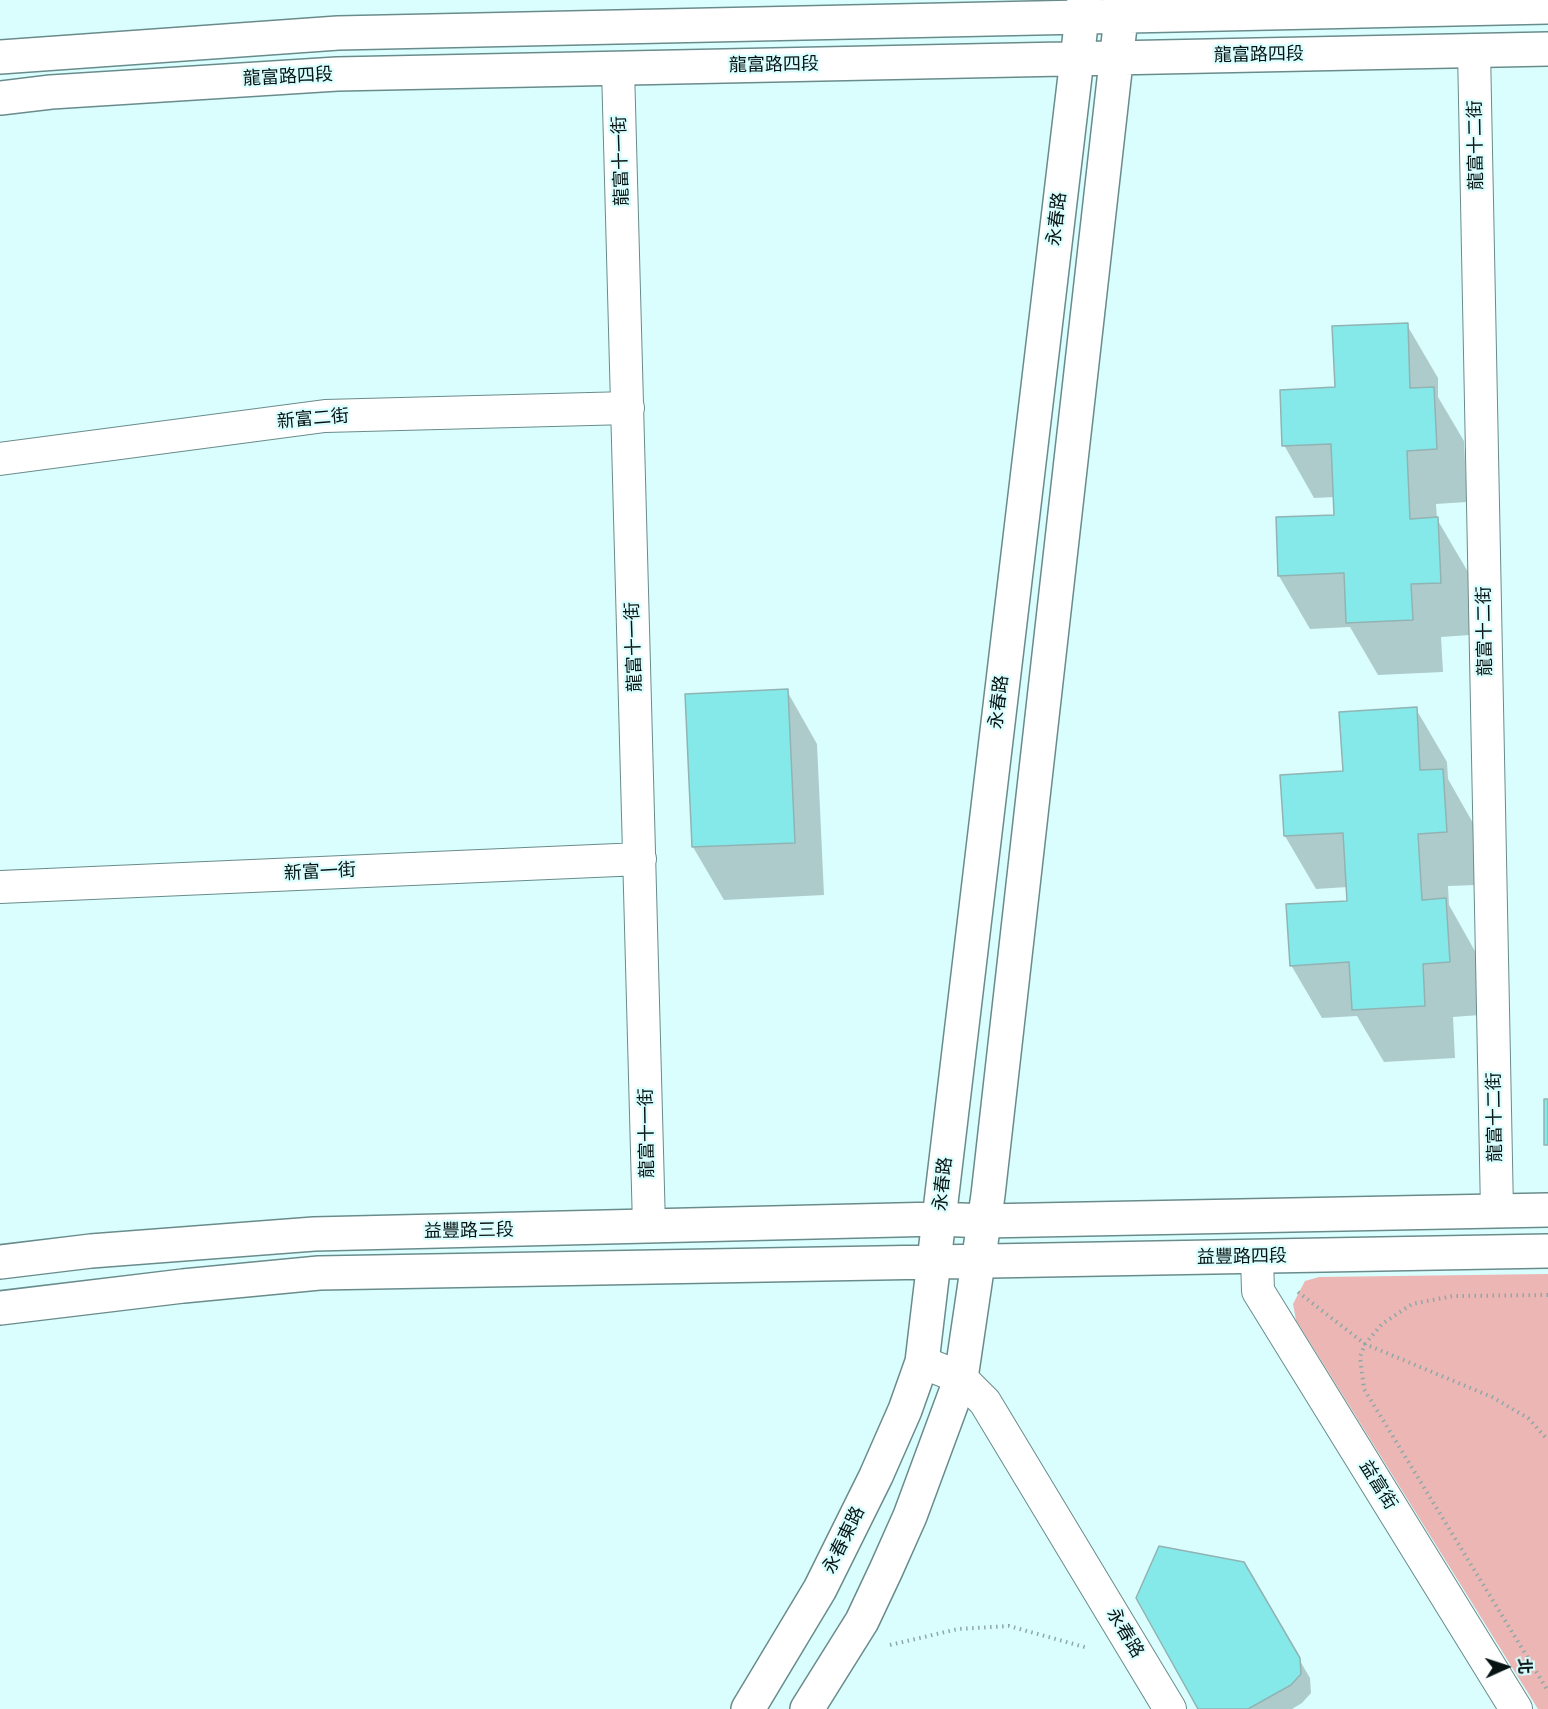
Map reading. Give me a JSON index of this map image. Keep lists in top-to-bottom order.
{
  "streets": {
    "street": [
      "龍富路四段",
      "龍富十二街",
      "龍富十一街",
      "永春路",
      "新富二街",
      "新富一街",
      "益豐路三段",
      "益豐路四段",
      "益富街",
      "永春東路"
    ]
  },
  "crossings": [
    ["龍富路四段", "龍富十二街"],
    ["龍富路四段", "龍富十一街"],
    ["龍富路四段", "永春路"],
    ["龍富十一街", "新富二街"],
    ["龍富十一街", "新富一街"],
    ["龍富十一街", "益豐路三段"],
    ["永春路", "益豐路三段"],
    ["永春路", "益豐路四段"],
    ["永春路", "永春東路"],
    ["益豐路四段", "益富街"]
  ],
  "north": "right"
}
